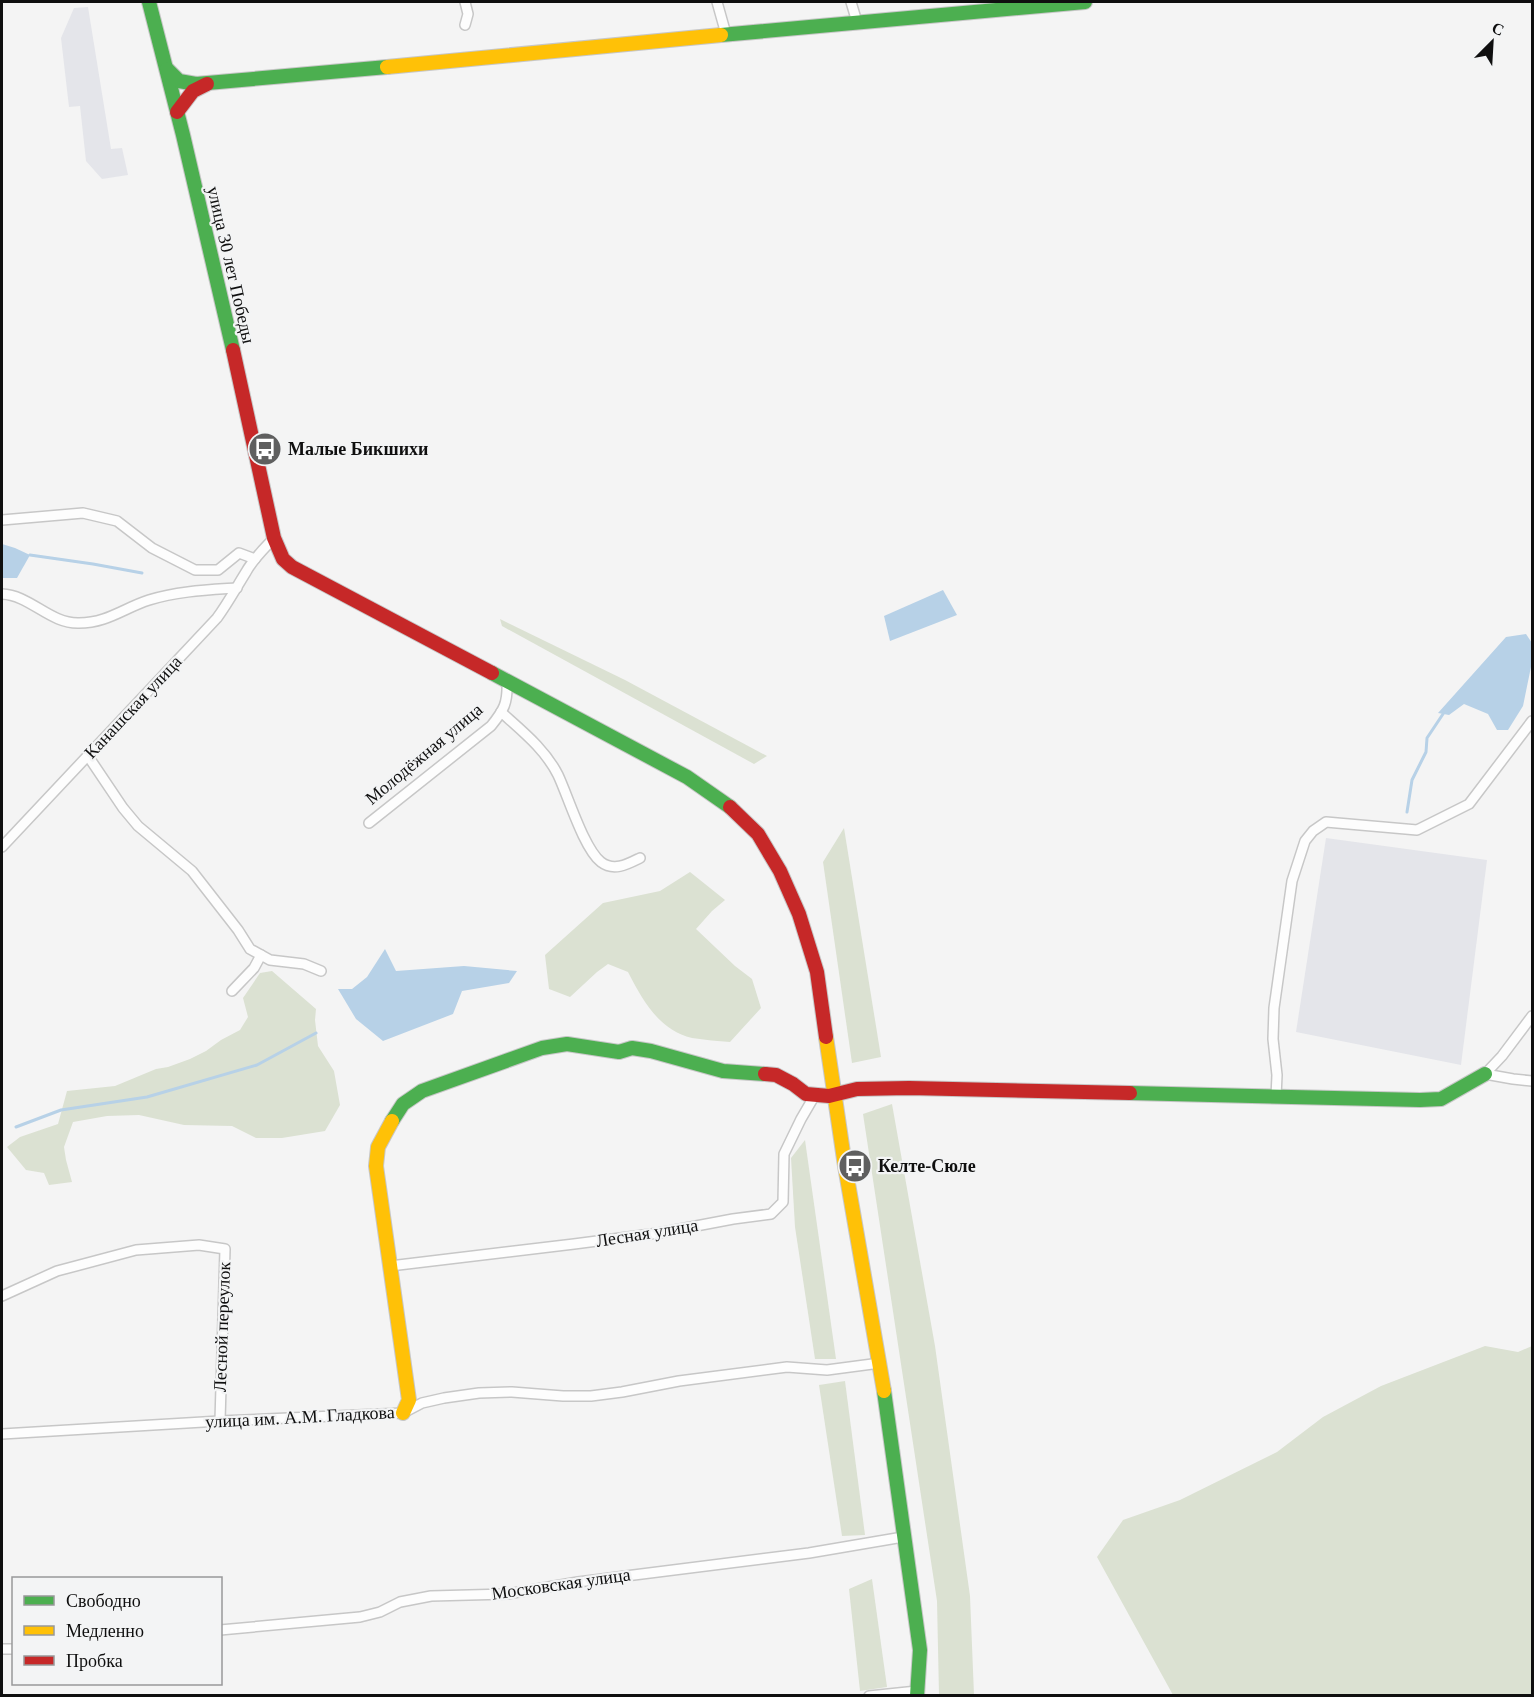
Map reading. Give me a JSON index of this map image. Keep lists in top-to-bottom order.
{
  "streets": {
    "street": [
      "улица 30 лет Победы",
      "Канашская улица",
      "Молодёжная улица",
      "Лесная улица",
      "Лесной переулок",
      "улица им. А.М. Гладкова",
      "Московская улица"
    ]
  },
  "crossings": [
    ["улица 30 лет Победы", "Канашская улица"],
    ["улица 30 лет Победы", "Молодёжная улица"],
    ["улица 30 лет Победы", "улица им. А.М. Гладкова"],
    ["улица 30 лет Победы", "Московская улица"],
    ["Лесной переулок", "улица им. А.М. Гладкова"]
  ],
  "places": {
    "bus stop": ["Малые Бикшихи", "Келте-Сюле"]
  },
  "legend": ["Свободно", "Медленно", "Пробка"],
  "north": "top right"
}
